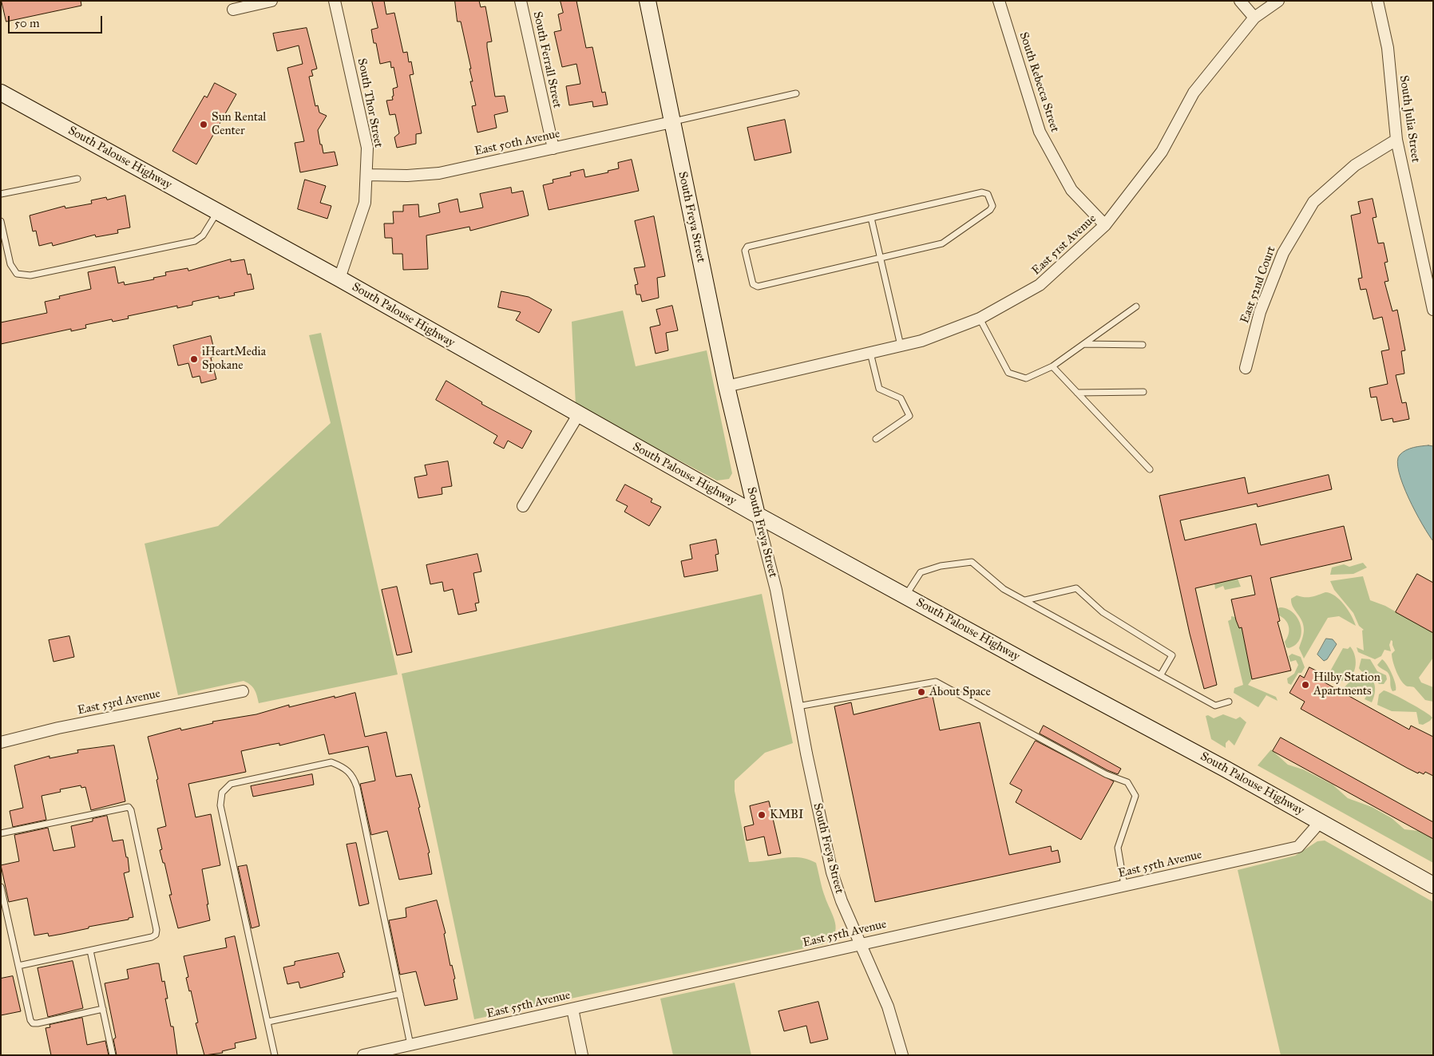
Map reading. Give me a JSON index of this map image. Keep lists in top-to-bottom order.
{
  "streets": {
    "main road": ["South Palouse Highway", "South Freya Street"],
    "street": [
      "South Ferrall Street",
      "South Rebecca Street",
      "South Thor Street",
      "South Julia Street",
      "East 50th Avenue",
      "East 51st Avenue",
      "East 52nd Court",
      "East 53rd Avenue",
      "East 55th Avenue"
    ]
  },
  "crossings": [
    ["South Ferrall Street", "East 50th Avenue"],
    ["South Rebecca Street", "East 51st Avenue"],
    ["South Thor Street", "East 50th Avenue"],
    ["South Thor Street", "South Palouse Highway"],
    ["South Julia Street", "East 52nd Court"],
    ["East 50th Avenue", "South Freya Street"],
    ["South Palouse Highway", "South Freya Street"],
    ["South Palouse Highway", "East 55th Avenue"],
    ["South Freya Street", "East 51st Avenue"],
    ["South Freya Street", "East 55th Avenue"]
  ],
  "places": [
    "Sun Rental Center",
    "iHeartMedia Spokane",
    "Hilby Station Apartments",
    "About Space",
    "KMBI"
  ],
  "scale_bar": "50 m"
}
